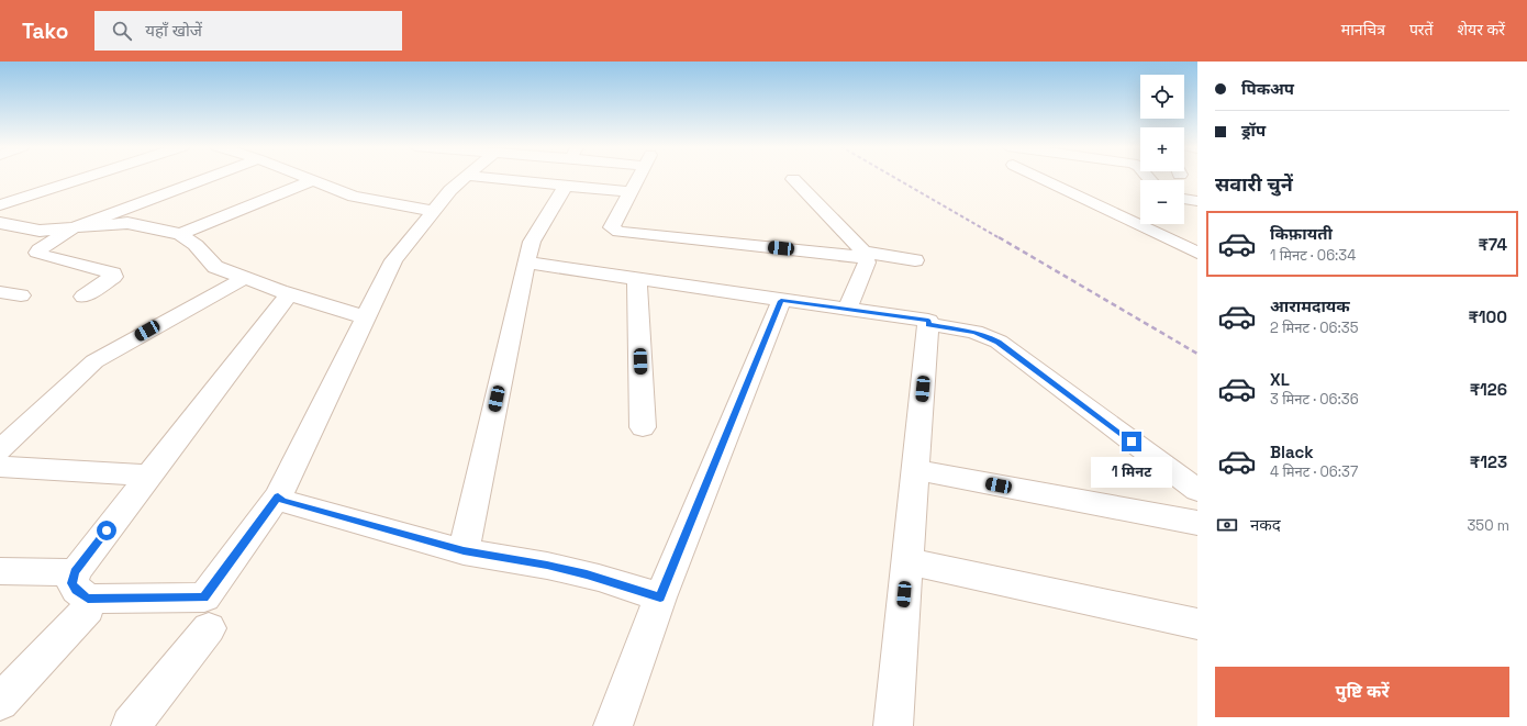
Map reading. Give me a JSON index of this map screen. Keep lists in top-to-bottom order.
{
  "page": {
    "header": "Tako",
    "search": "यहाँ खोजें",
    "nav": ["मानचित्र", "परतें", "शेयर करें"],
    "banner": ["पिकअप", "ड्रॉप"],
    "map_buttons": ["+", "−"],
    "heading": "सवारी चुनें",
    "list": [
      {
        "name": "किफ़ायती",
        "note": "1 मिनट · 06:34",
        "value": "₹74"
      },
      {
        "name": "आरामदायक",
        "note": "2 मिनट · 06:35",
        "value": "₹100"
      },
      {
        "name": "XL",
        "note": "3 मिनट · 06:36",
        "value": "₹126"
      },
      {
        "name": "Black",
        "note": "4 मिनट · 06:37",
        "value": "₹123"
      }
    ],
    "bubble": "1 मिनट",
    "pay": ["नकद", "350 m"],
    "buttons": "पुष्टि करें"
  }
}
